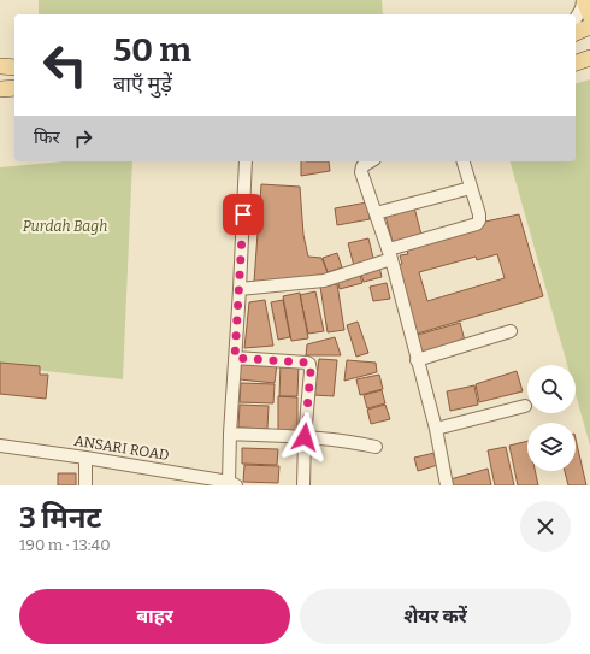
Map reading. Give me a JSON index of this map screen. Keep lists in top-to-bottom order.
{
  "streets": {
    "street": ["ANSARI ROAD"]
  },
  "parks": ["Purdah Bagh"],
  "page": {
    "turn": ["50 m", "बाएँ मुड़ें"],
    "then": "फिर",
    "heading": ["3 मिनट", "190 m · 13:40"],
    "buttons": ["बाहर", "शेयर करें"]
  }
}
